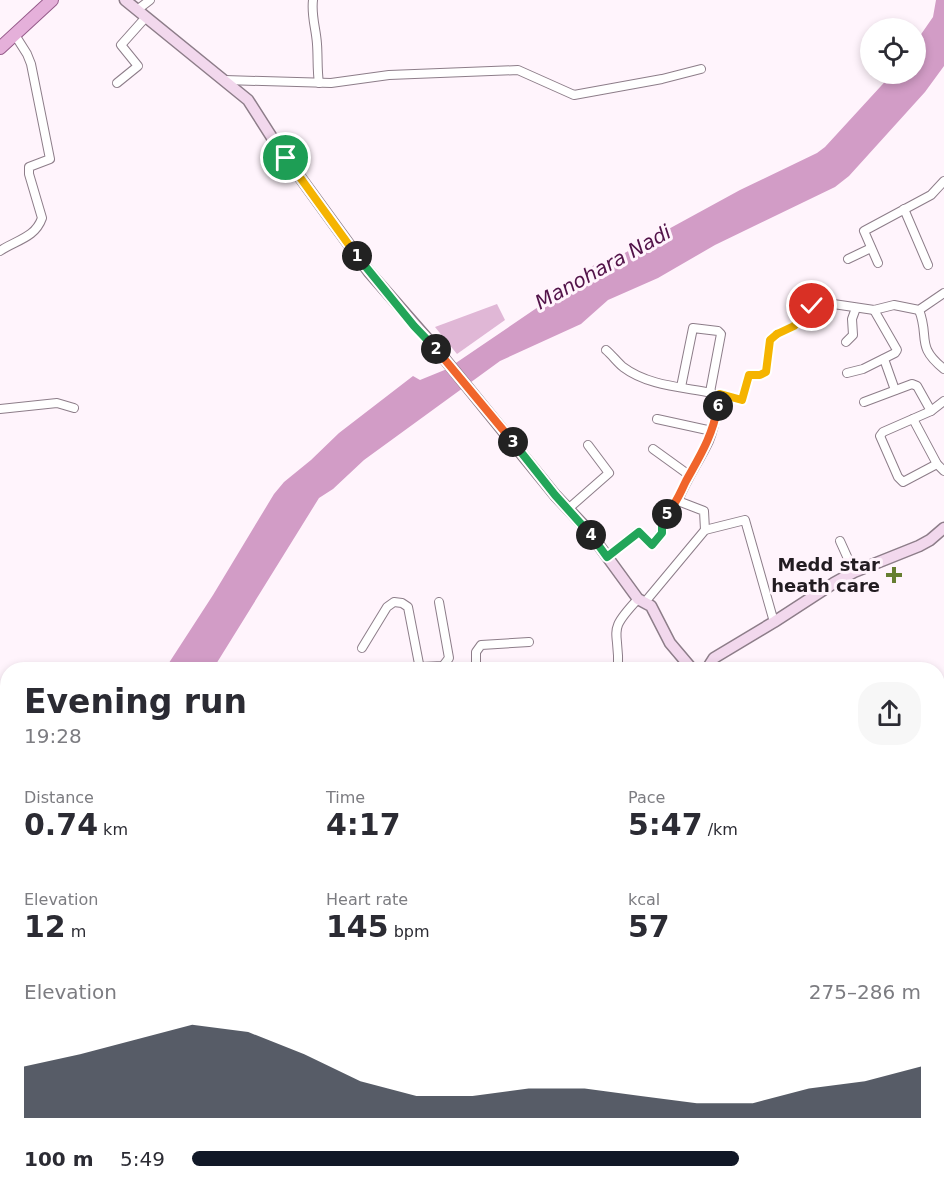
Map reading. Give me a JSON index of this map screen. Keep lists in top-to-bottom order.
{
  "water": ["Manohara Nadi"],
  "places": {
    "health": ["Medd star heath care"]
  },
  "page": {
    "pins": [
      "1",
      "2",
      "6",
      "3",
      "5",
      "4"
    ],
    "heading": ["Evening run", "19:28"],
    "stats": [
      ["Distance", "0.74 km"],
      ["Time", "4:17"],
      ["Pace", "5:47 /km"],
      ["Elevation", "12 m"],
      ["Heart rate", "145 bpm"],
      ["kcal", "57"]
    ],
    "chart": ["Elevation", "275–286 m"],
    "list": [
      {
        "name": "100 m",
        "note": "5:49"
      }
    ]
  }
}
